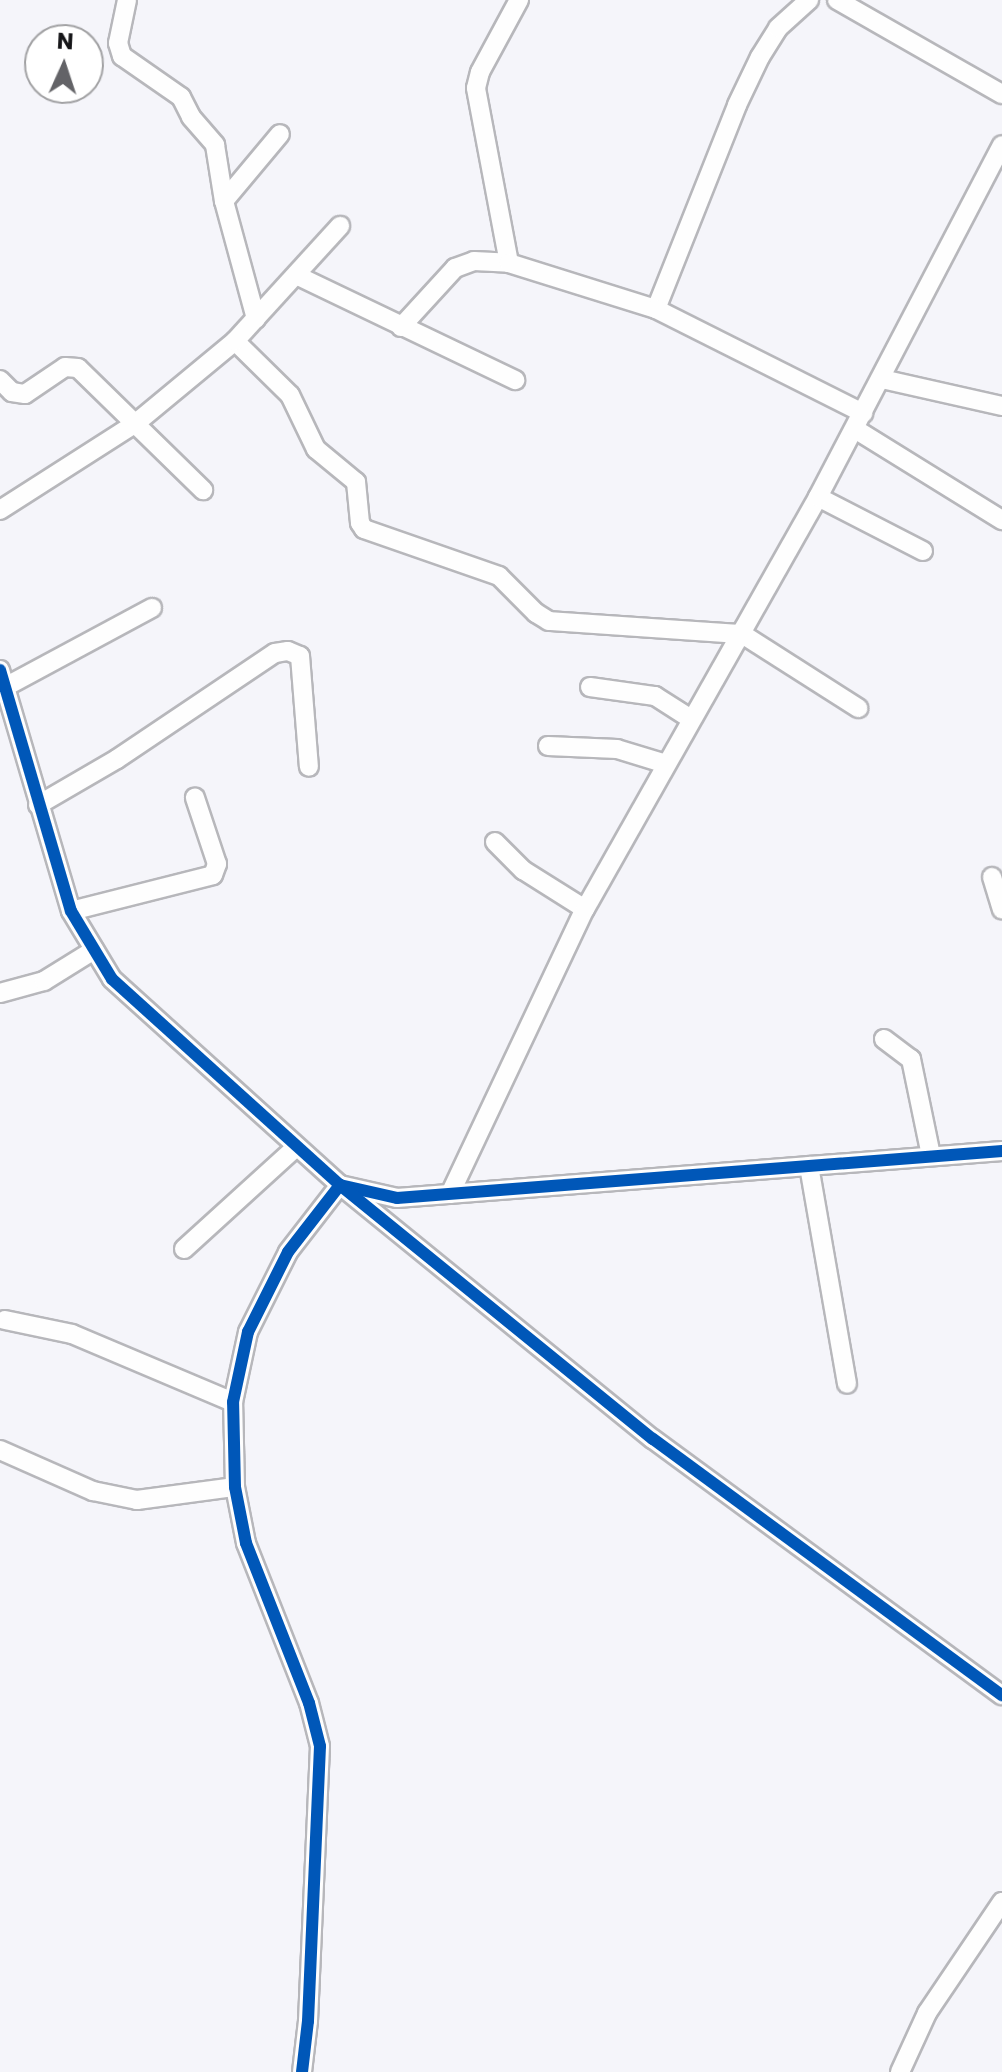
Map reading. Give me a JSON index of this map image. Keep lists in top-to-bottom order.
{
  "north": "top"
}
